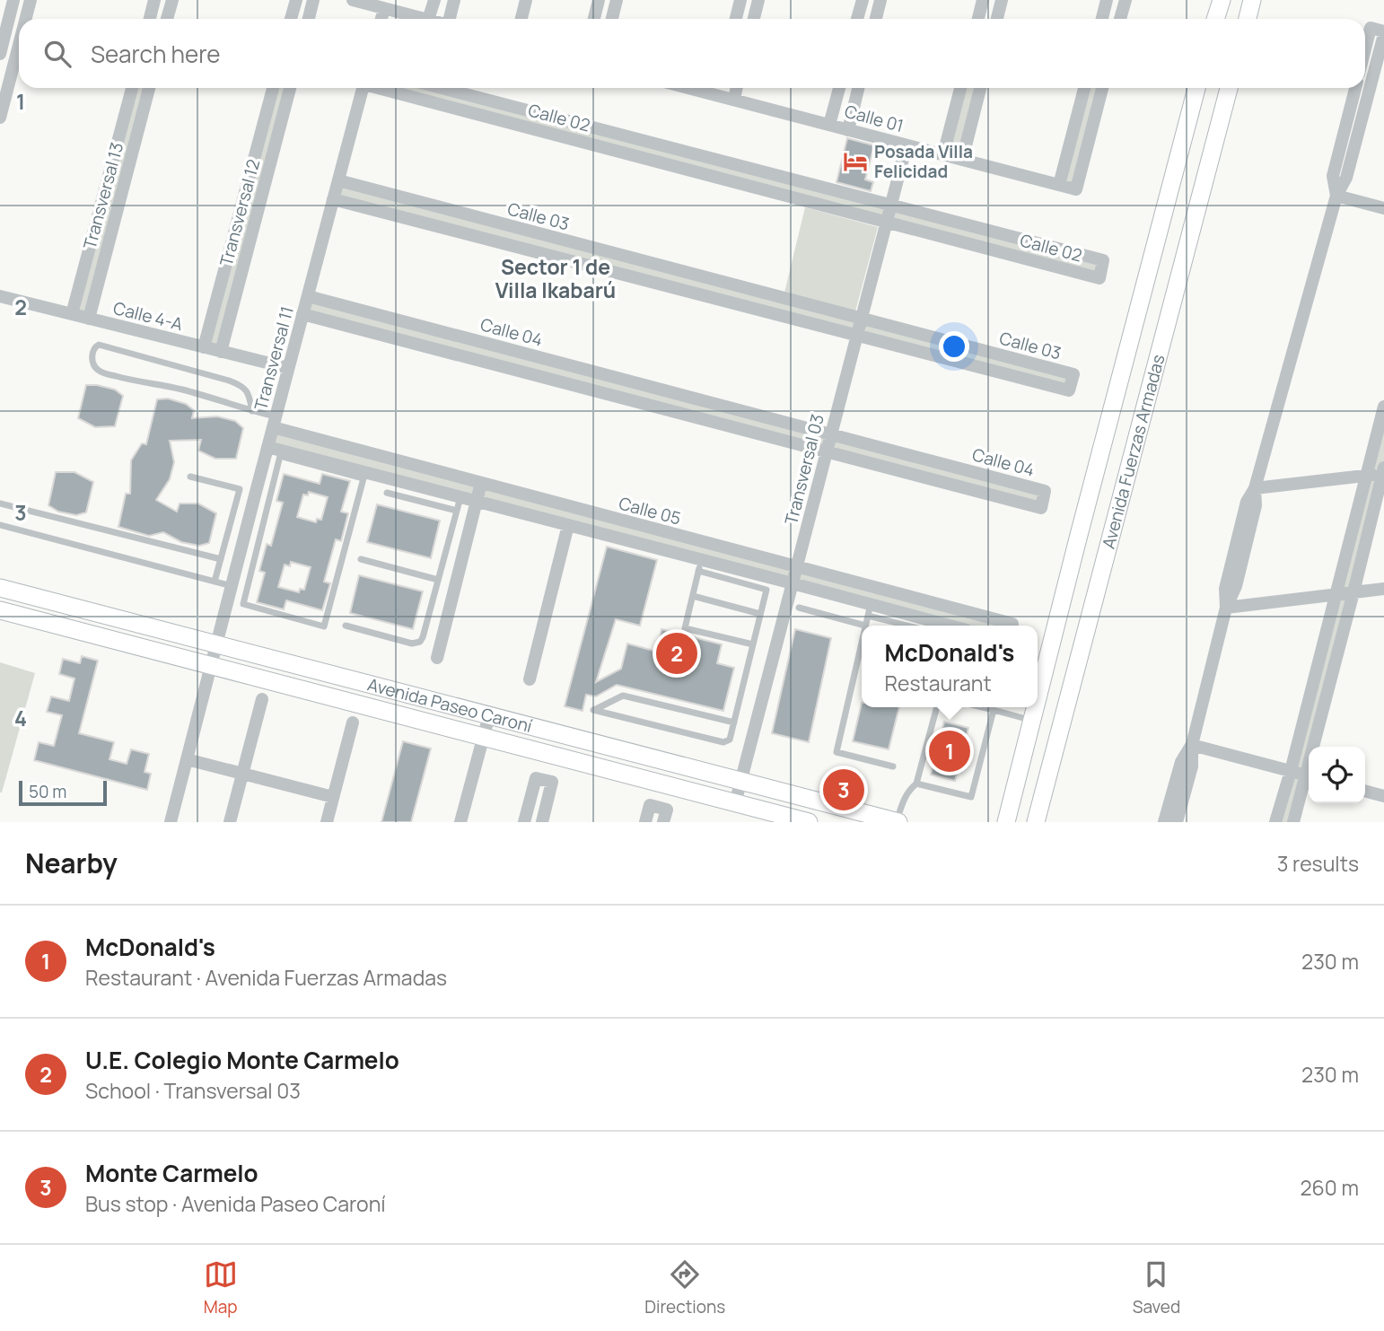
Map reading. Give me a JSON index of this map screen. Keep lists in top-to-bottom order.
{
  "streets": {
    "street": [
      "Calle 02",
      "Calle 01",
      "Transversal 13",
      "Transversal 12",
      "Calle 03",
      "Calle 4-A",
      "Calle 04",
      "Transversal 11",
      "Avenida Fuerzas Armadas",
      "Transversal 03",
      "Calle 05",
      "Avenida Paseo Caroní"
    ]
  },
  "crossings": [
    ["Calle 02", "Transversal 03"],
    ["Calle 01", "Transversal 03"],
    ["Transversal 13", "Calle 4-A"],
    ["Transversal 12", "Calle 4-A"],
    ["Calle 03", "Transversal 11"],
    ["Calle 03", "Transversal 03"],
    ["Calle 4-A", "Transversal 11"],
    ["Calle 04", "Transversal 11"],
    ["Calle 04", "Transversal 03"],
    ["Transversal 11", "Calle 05"],
    ["Transversal 11", "Avenida Paseo Caroní"],
    ["Transversal 03", "Calle 05"],
    ["Transversal 03", "Avenida Paseo Caroní"]
  ],
  "districts": ["Sector 1 de Villa Ikabarú"],
  "places": {
    "hotel": ["Posada Villa Felicidad"]
  },
  "scale_bar": "50 m",
  "page": {
    "search": "Search here",
    "popup": ["McDonald's", "Restaurant"],
    "pins": ["2", "1", "3"],
    "scale": "50 m",
    "heading": ["Nearby", "3 results"],
    "list": [
      {
        "mark": "1",
        "name": "McDonald's",
        "note": "Restaurant · Avenida Fuerzas Armadas",
        "value": "230 m"
      },
      {
        "mark": "2",
        "name": "U.E. Colegio Monte Carmelo",
        "note": "School · Transversal 03",
        "value": "230 m"
      },
      {
        "mark": "3",
        "name": "Monte Carmelo",
        "note": "Bus stop · Avenida Paseo Caroní",
        "value": "260 m"
      }
    ],
    "nav": ["Map", "Directions", "Saved"]
  },
  "grid": {
    "rows": [
      "1",
      "2",
      "3",
      "4"
    ]
  }
}
